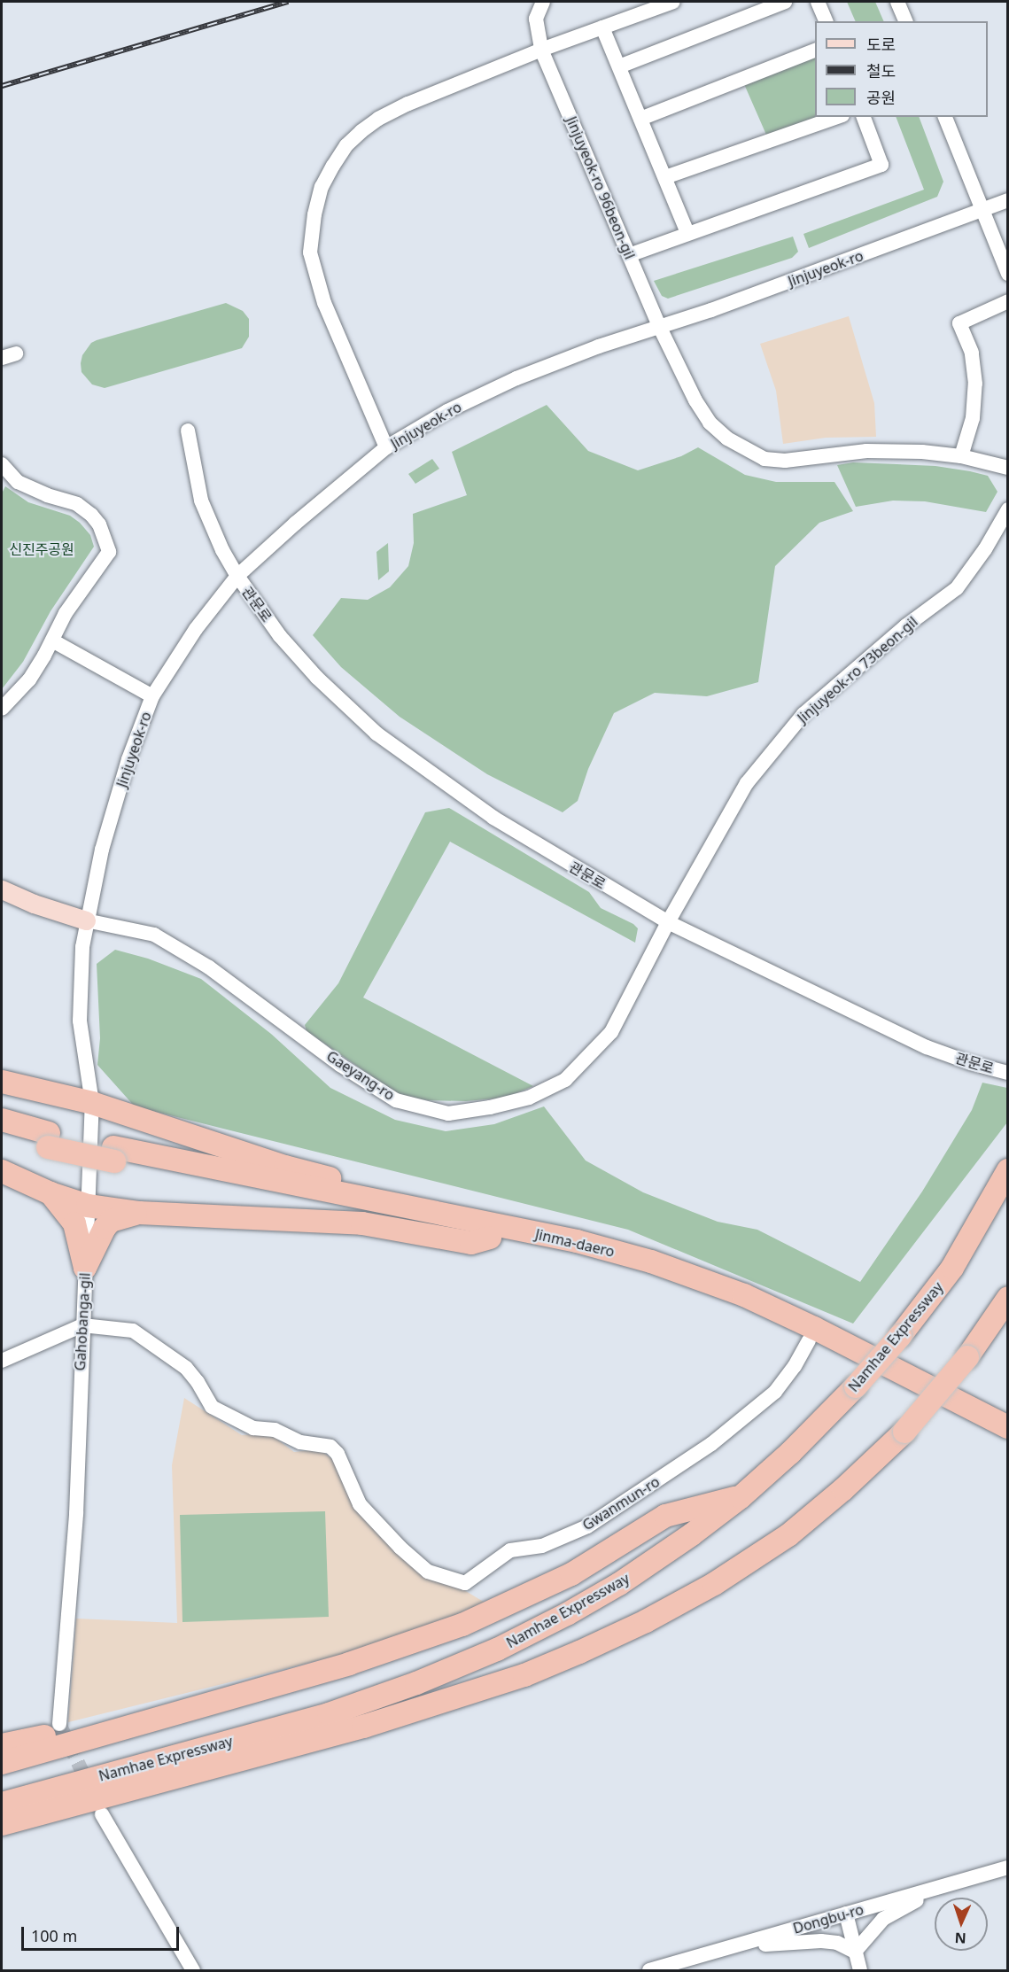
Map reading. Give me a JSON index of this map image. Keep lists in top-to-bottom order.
{
  "streets": {
    "highway": ["Jinma-daero", "Namhae Expressway"],
    "main road": ["Gaeyang-ro"],
    "street": [
      "Jinjuyeok-ro 96beon-gil",
      "Jinjuyeok-ro",
      "관문로",
      "Jinjuyeok-ro 73beon-gil",
      "Gahobanga-gil",
      "Gwanmun-ro",
      "Dongbu-ro"
    ]
  },
  "crossings": [
    ["Jinjuyeok-ro 96beon-gil", "Jinjuyeok-ro"],
    ["Jinjuyeok-ro", "관문로"],
    ["Jinjuyeok-ro", "Gaeyang-ro"],
    ["Jinjuyeok-ro", "Gahobanga-gil"],
    ["관문로", "Jinjuyeok-ro 73beon-gil"],
    ["관문로", "Gaeyang-ro"],
    ["Jinjuyeok-ro 73beon-gil", "Gaeyang-ro"],
    ["Gaeyang-ro", "Gahobanga-gil"],
    ["Jinma-daero", "Gwanmun-ro"],
    ["Gahobanga-gil", "Gwanmun-ro"]
  ],
  "parks": ["신진주공원"],
  "legend": ["도로", "철도", "공원"],
  "scale_bar": "100 m",
  "north": "bottom"
}
